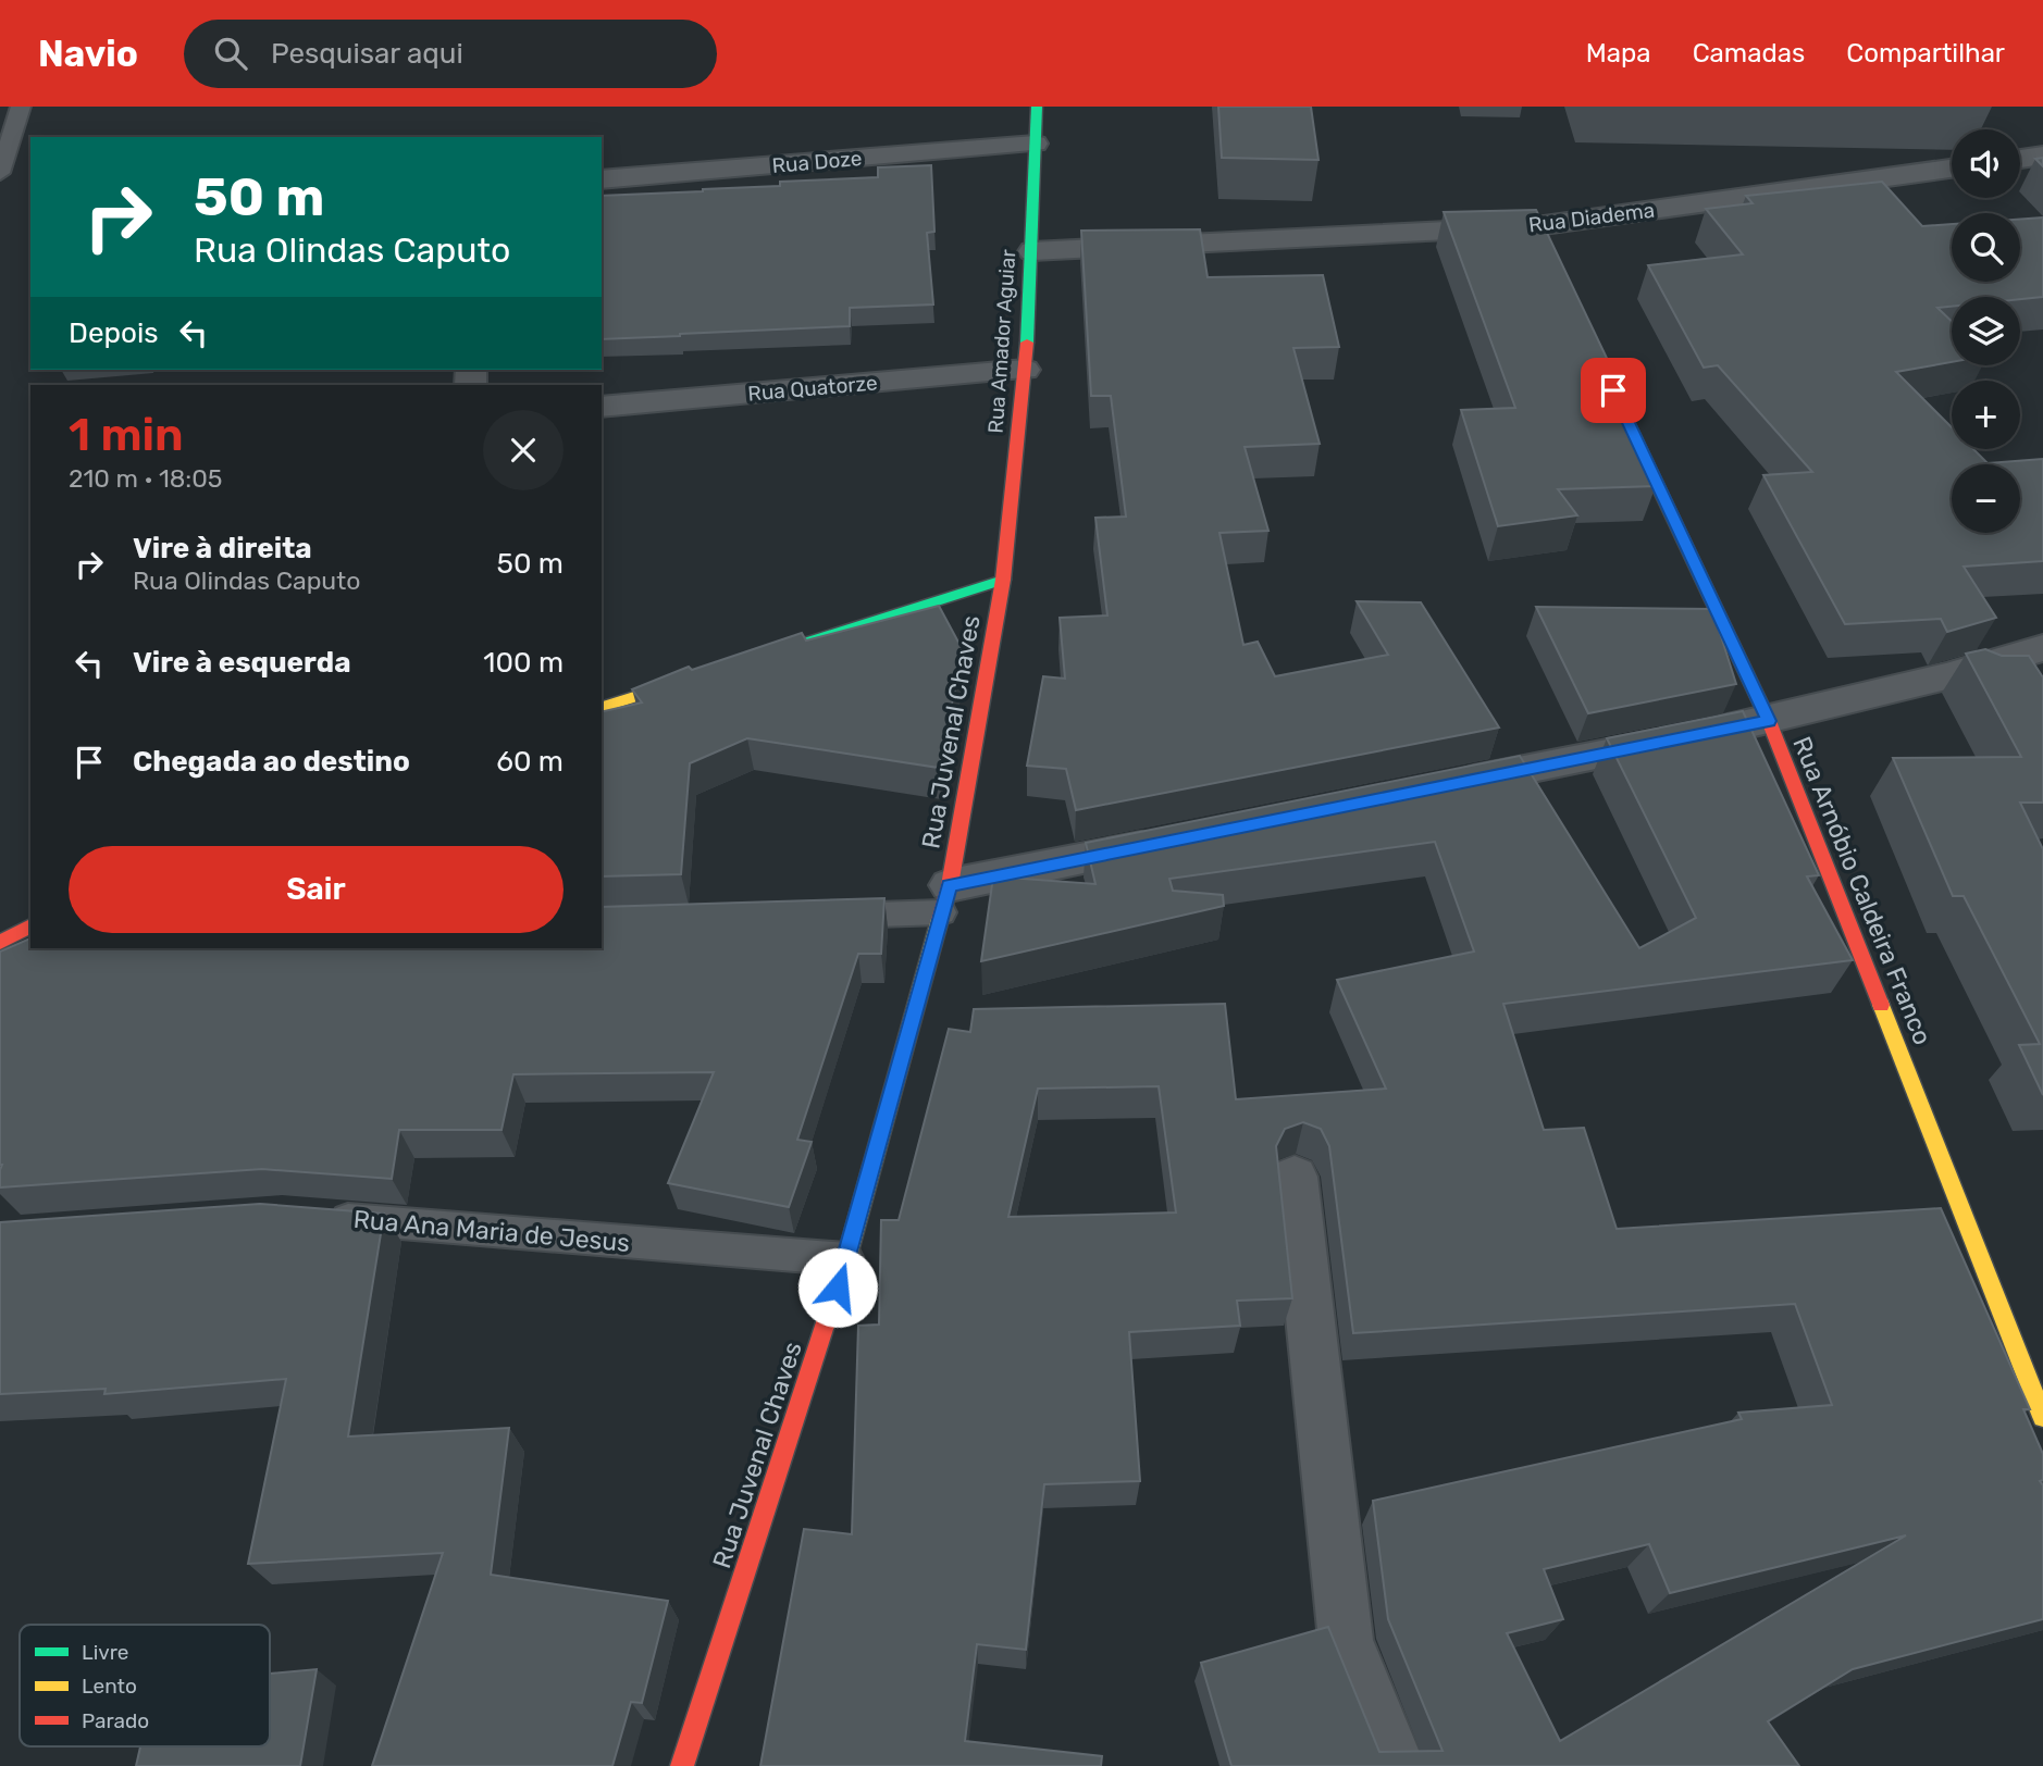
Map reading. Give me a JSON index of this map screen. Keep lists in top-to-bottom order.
{
  "streets": {
    "street": [
      "Rua Doze",
      "Rua Diadema",
      "Rua Amador Aguiar",
      "Rua Quatorze",
      "Rua Juvenal Chaves",
      "Rua Arnóbio Caldeira Franco"
    ],
    "lane": ["Rua Ana Maria de Jesus"]
  },
  "crossings": [
    ["Rua Doze", "Rua Amador Aguiar"],
    ["Rua Diadema", "Rua Amador Aguiar"],
    ["Rua Amador Aguiar", "Rua Quatorze"],
    ["Rua Amador Aguiar", "Rua Juvenal Chaves"],
    ["Rua Juvenal Chaves", "Rua Ana Maria de Jesus"]
  ],
  "legend": ["Livre", "Lento", "Parado"],
  "page": {
    "header": "Navio",
    "search": "Pesquisar aqui",
    "nav": ["Mapa", "Camadas", "Compartilhar"],
    "map_buttons": ["+", "−"],
    "turn": ["50 m", "Rua Olindas Caputo"],
    "then": "Depois",
    "heading": ["1 min", "210 m · 18:05"],
    "list": [
      {
        "name": "Vire à direita",
        "note": "Rua Olindas Caputo",
        "value": "50 m"
      },
      {
        "name": "Vire à esquerda",
        "value": "100 m"
      },
      {
        "name": "Chegada ao destino",
        "value": "60 m"
      }
    ],
    "buttons": "Sair"
  }
}
